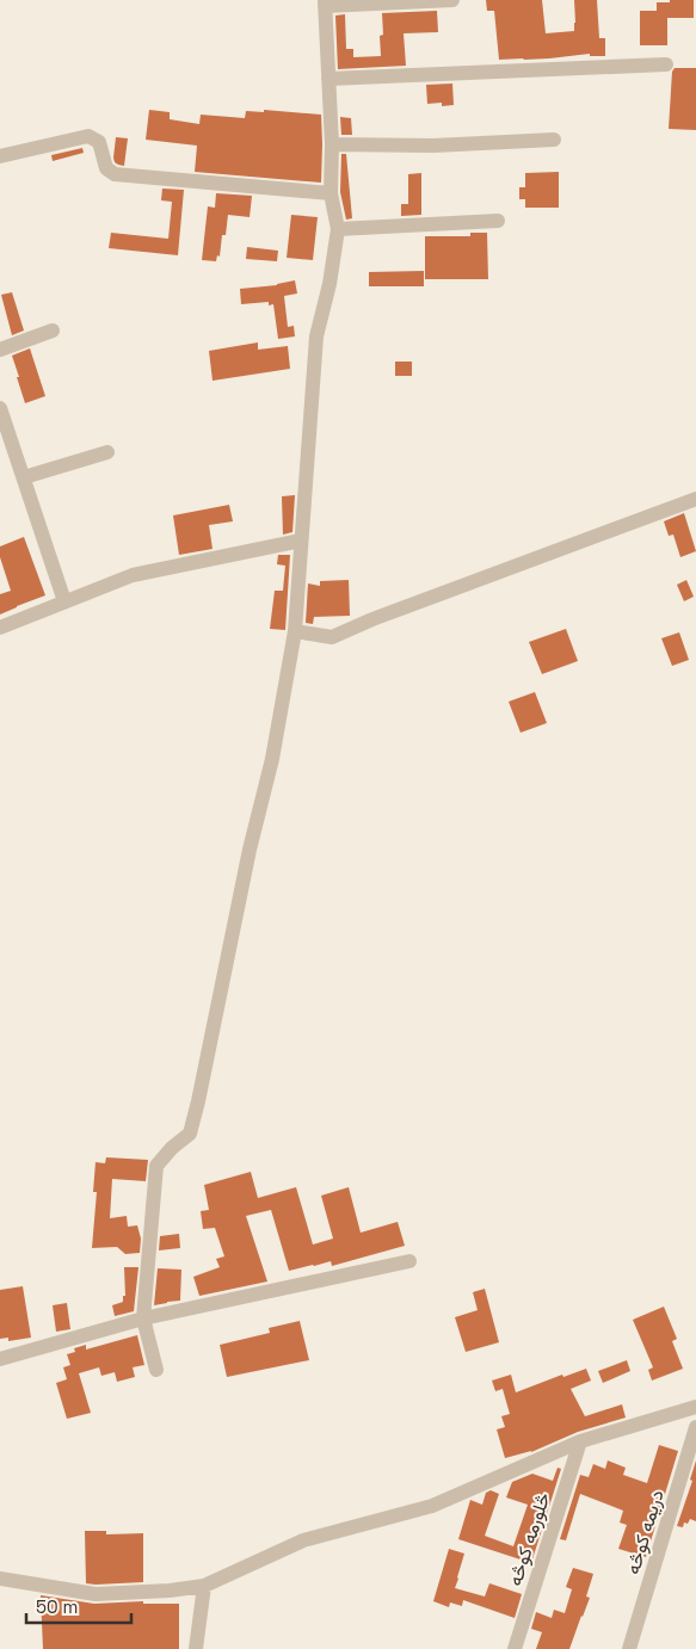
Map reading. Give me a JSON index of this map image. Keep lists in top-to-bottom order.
{
  "streets": {
    "street": ["دریمه کوڅه", "څلورمه کوڅه"]
  },
  "scale_bar": "50 m"
}
